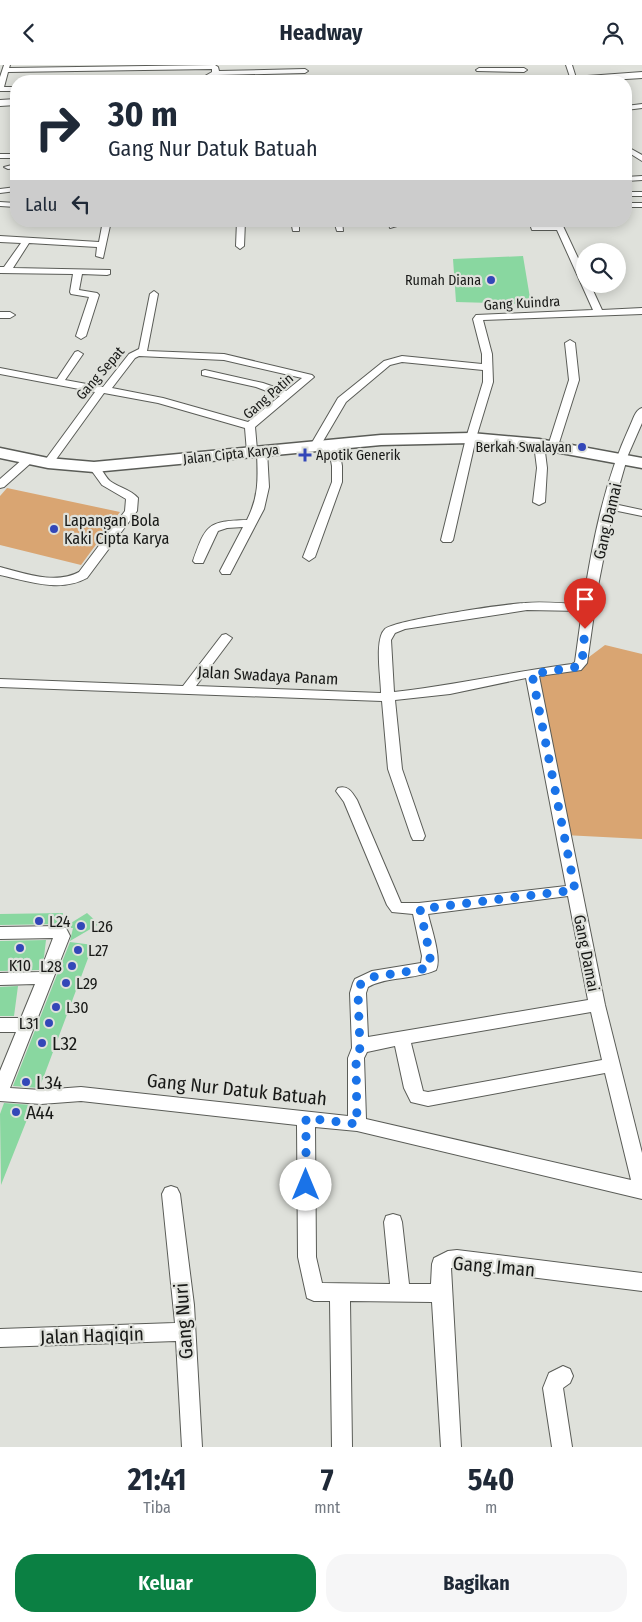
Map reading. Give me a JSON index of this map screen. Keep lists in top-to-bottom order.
{
  "streets": {
    "main road": ["Jalan Cipta Karya"],
    "street": [
      "Gang Kuindra",
      "Gang Sepat",
      "Gang Patin",
      "Gang Damai",
      "Jalan Swadaya Panam",
      "Gang Nur Datuk Batuah",
      "Gang Iman",
      "Gang Nuri",
      "Jalan Haqiqin"
    ]
  },
  "crossings": [
    ["Gang Kuindra", "Jalan Cipta Karya"],
    ["Gang Sepat", "Jalan Cipta Karya"],
    ["Gang Patin", "Jalan Cipta Karya"],
    ["Jalan Cipta Karya", "Gang Damai"],
    ["Gang Damai", "Jalan Swadaya Panam"],
    ["Gang Damai", "Gang Nur Datuk Batuah"],
    ["Gang Nuri", "Jalan Haqiqin"]
  ],
  "places": {
    "other": [
      "Rumah Diana",
      "Berkah Swalayan",
      "Lapangan Bola Kaki Cipta Karya",
      "L24",
      "L26",
      "K10",
      "L27",
      "L28",
      "L29",
      "L30",
      "L31",
      "L32",
      "L34",
      "A44"
    ],
    "health": ["Apotik Generik"]
  },
  "page": {
    "header": "Headway",
    "turn": ["30 m", "Gang Nur Datuk Batuah"],
    "then": "Lalu",
    "eta": [
      "21:41",
      "Tiba",
      "7",
      "mnt",
      "540",
      "m"
    ],
    "buttons": ["Keluar", "Bagikan"]
  }
}
